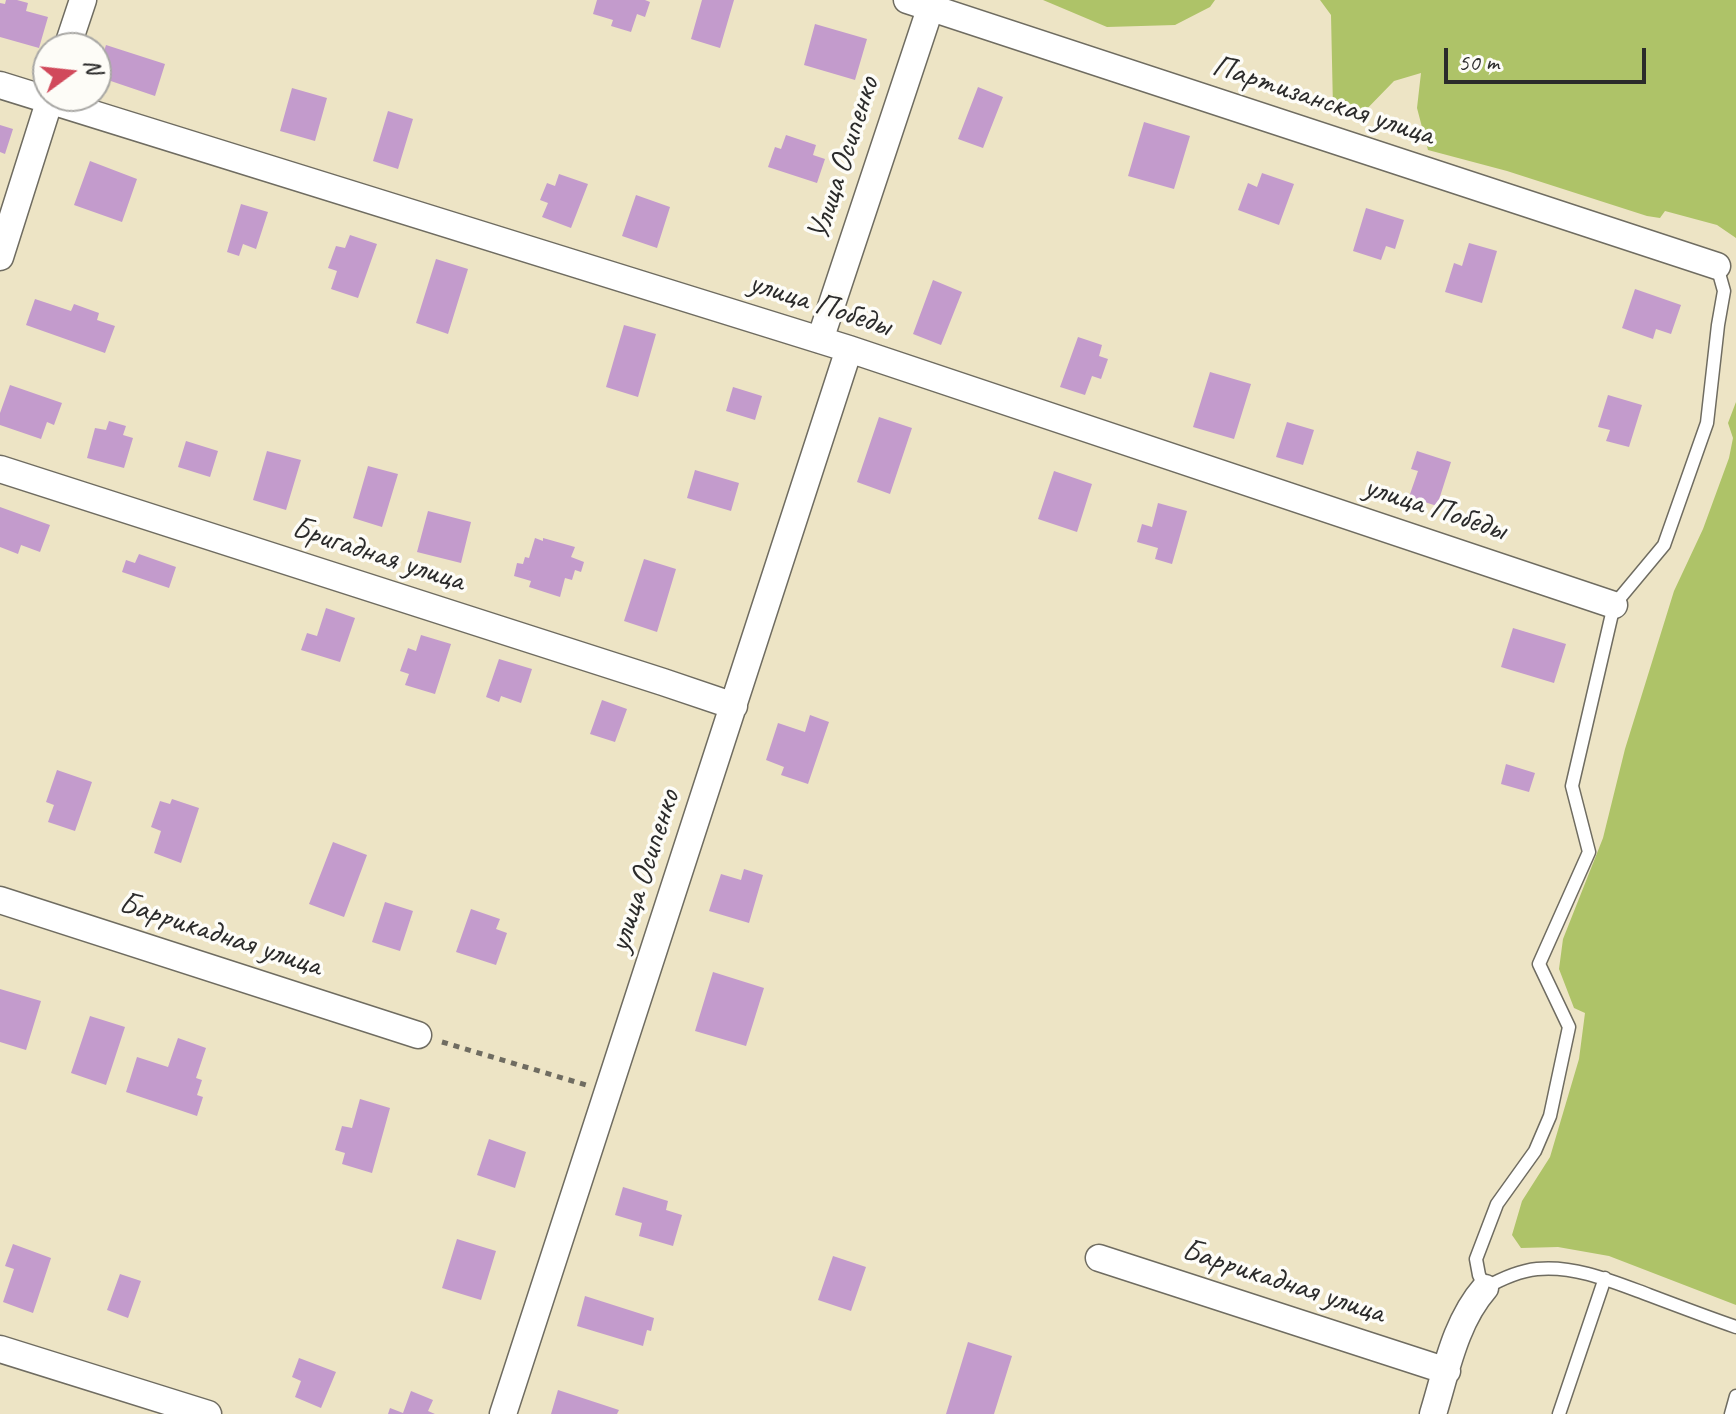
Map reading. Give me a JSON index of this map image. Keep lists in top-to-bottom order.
{
  "streets": {
    "street": [
      "Партизанская улица",
      "Улица Осипенко",
      "улица Победы",
      "Бригадная улица",
      "улица Осипенко",
      "Баррикадная улица"
    ]
  },
  "crossings": [
    ["Партизанская улица", "Улица Осипенко"],
    ["Улица Осипенко", "улица Победы"],
    ["улица Победы", "улица Осипенко"],
    ["Бригадная улица", "улица Осипенко"]
  ],
  "scale_bar": "50 m",
  "north": "right"
}
